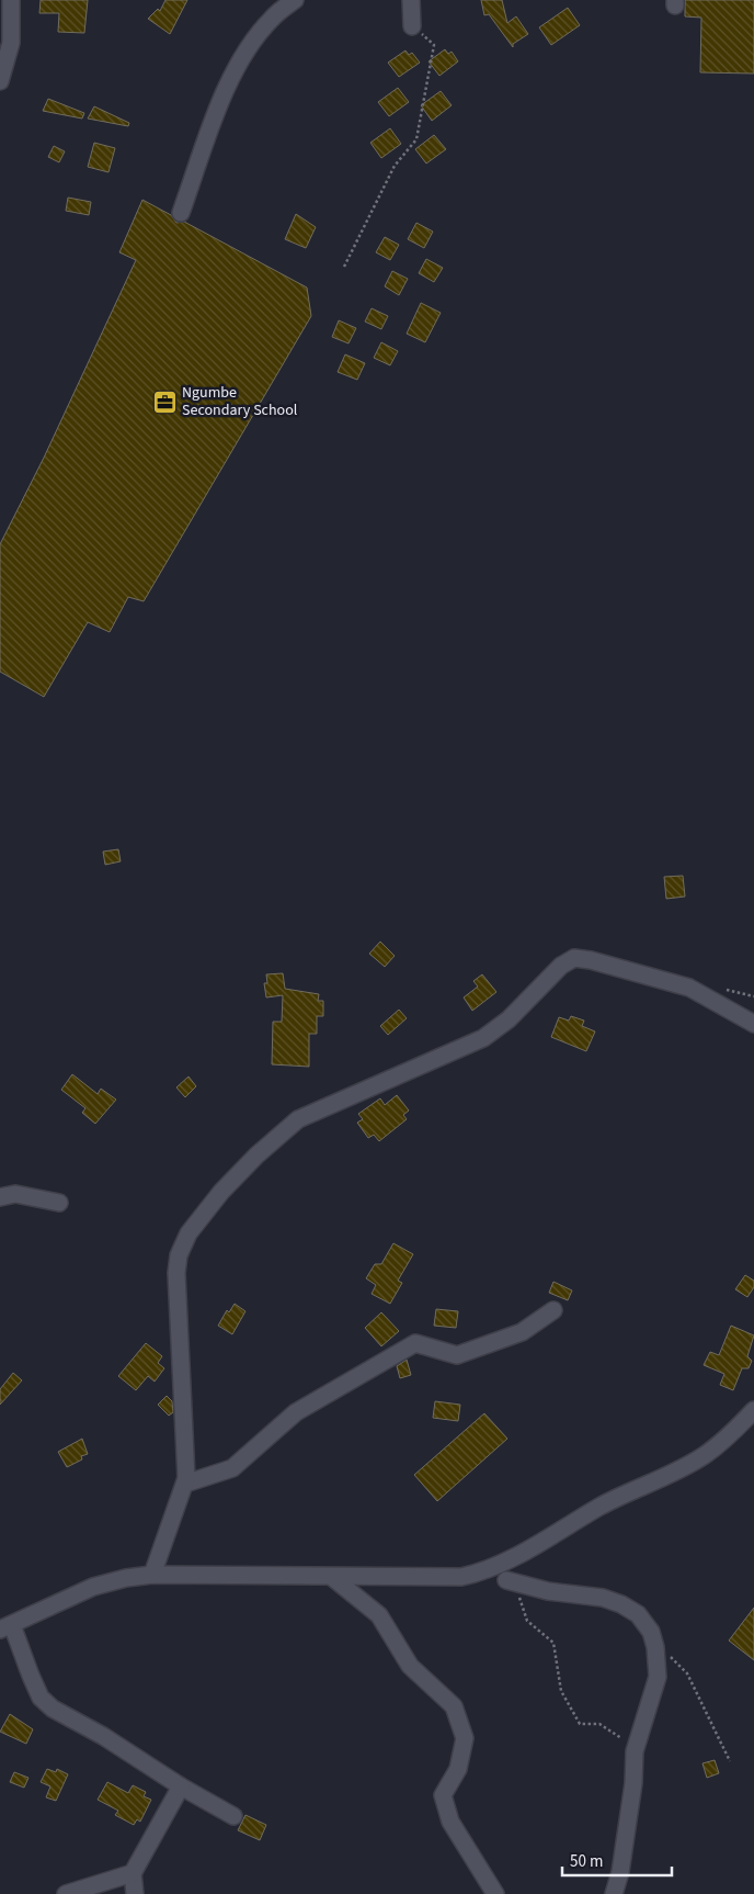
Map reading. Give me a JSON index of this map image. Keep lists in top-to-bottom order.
{
  "places": {
    "office": ["Ngumbe Secondary School"]
  },
  "scale_bar": "50 m"
}
